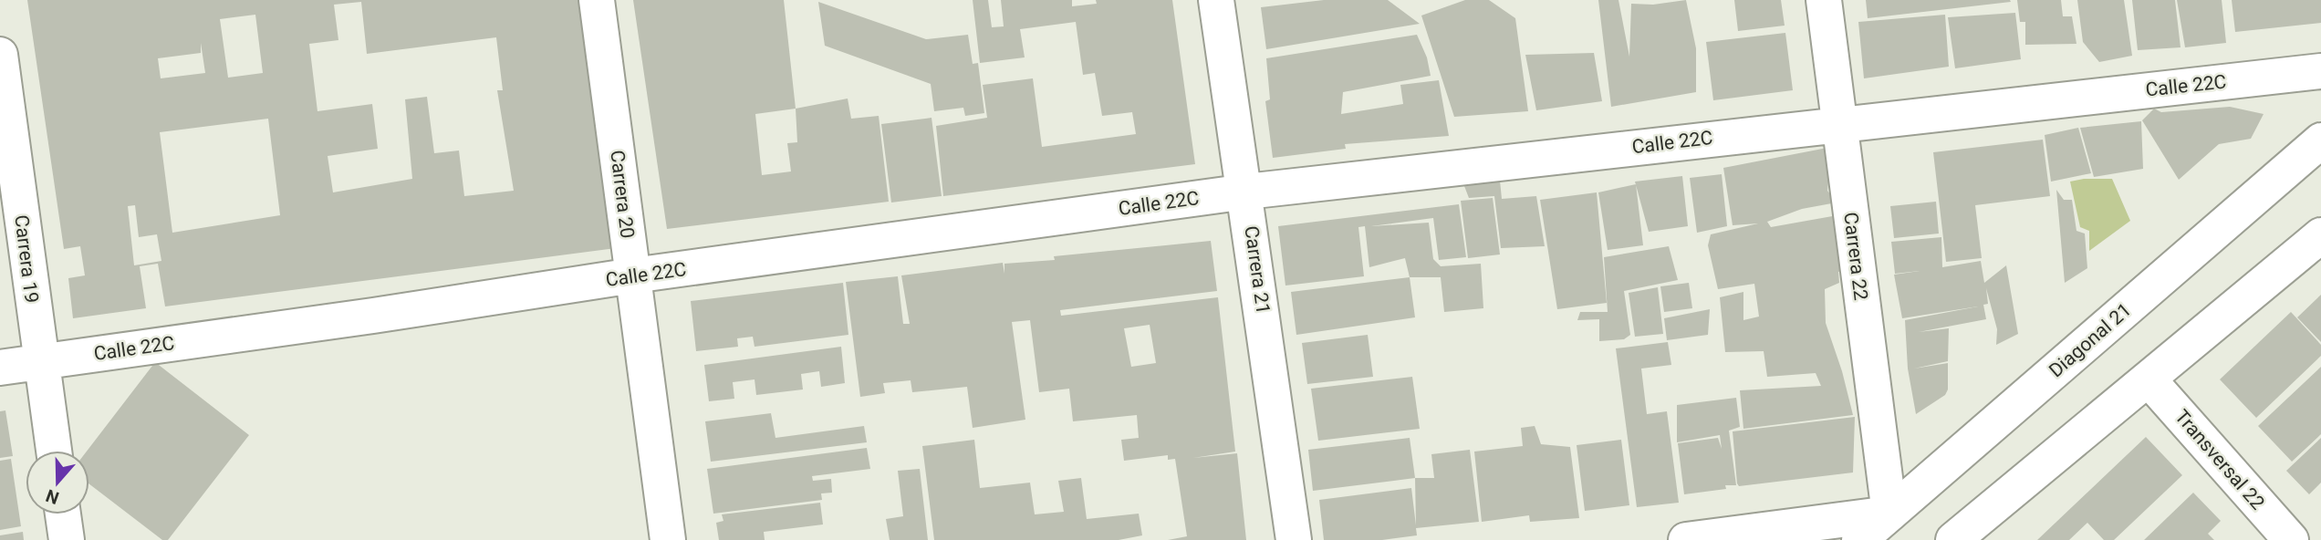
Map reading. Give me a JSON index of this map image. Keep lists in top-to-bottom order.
{
  "streets": {
    "main road": [
      "Calle 22C",
      "Carrera 20",
      "Carrera 22",
      "Carrera 19",
      "Carrera 21",
      "Diagonal 21",
      "Transversal 22"
    ]
  },
  "crossings": [
    ["Calle 22C", "Carrera 20"],
    ["Calle 22C", "Carrera 22"],
    ["Calle 22C", "Carrera 19"],
    ["Calle 22C", "Carrera 21"],
    ["Carrera 22", "Diagonal 21"]
  ],
  "north": "bottom"
}
